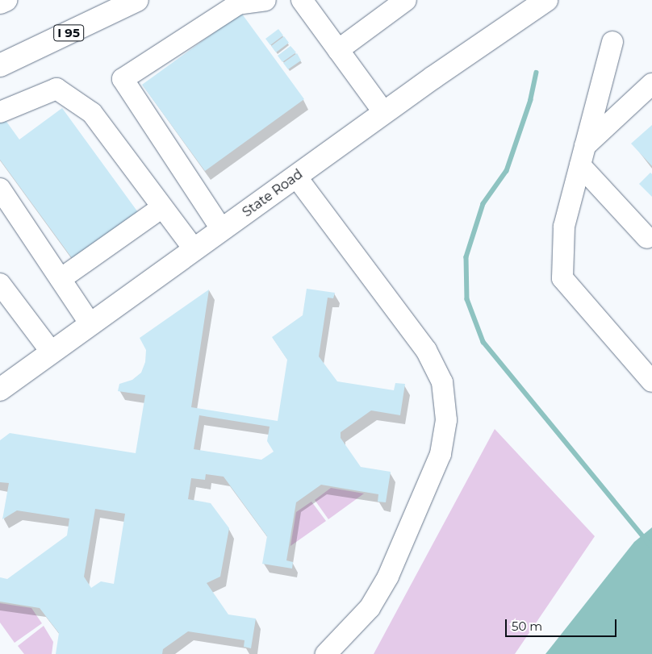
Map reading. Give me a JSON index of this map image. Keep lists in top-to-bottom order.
{
  "streets": {
    "main road": ["I 95", "State Road"]
  },
  "scale_bar": "50 m"
}
